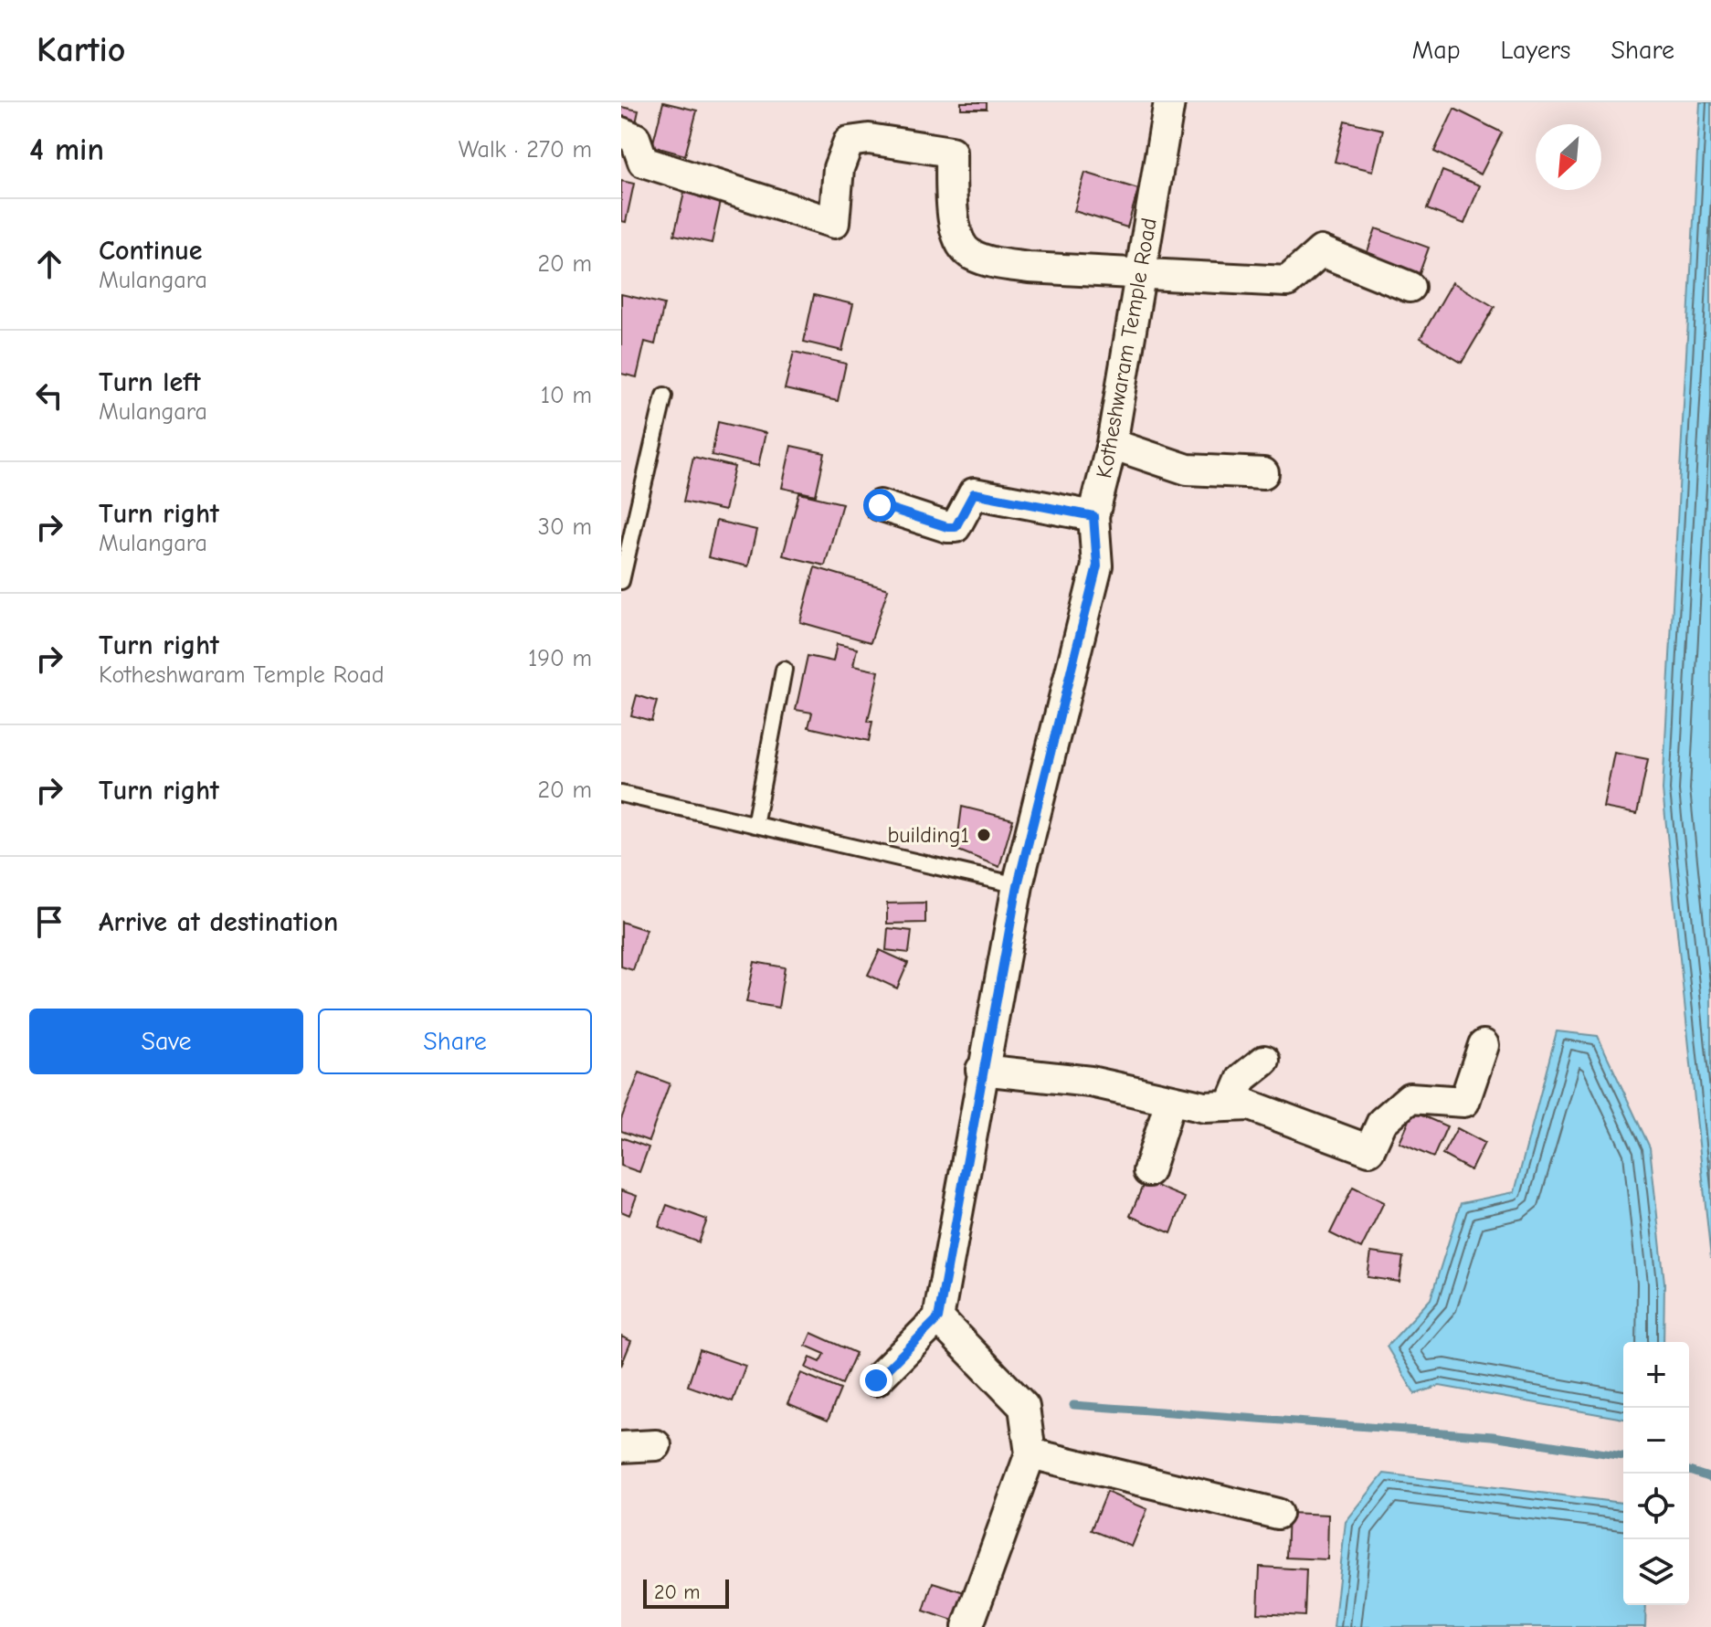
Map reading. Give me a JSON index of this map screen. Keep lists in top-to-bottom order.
{
  "streets": {
    "street": ["Kotheshwaram Temple Road"]
  },
  "places": ["building1"],
  "scale_bar": "20 m",
  "north": "bottom left",
  "page": {
    "header": "Kartio",
    "nav": ["Map", "Layers", "Share"],
    "heading": ["4 min", "Walk · 270 m"],
    "list": [
      ["Continue", "Mulangara", "20 m"],
      ["Turn left", "Mulangara", "10 m"],
      ["Turn right", "Mulangara", "30 m"],
      ["Turn right", "Kotheshwaram Temple Road", "190 m"],
      ["Turn right", "20 m"],
      "Arrive at destination"
    ],
    "buttons": ["Save", "Share"],
    "map_buttons": ["+", "−"],
    "scale": "20 m"
  }
}
